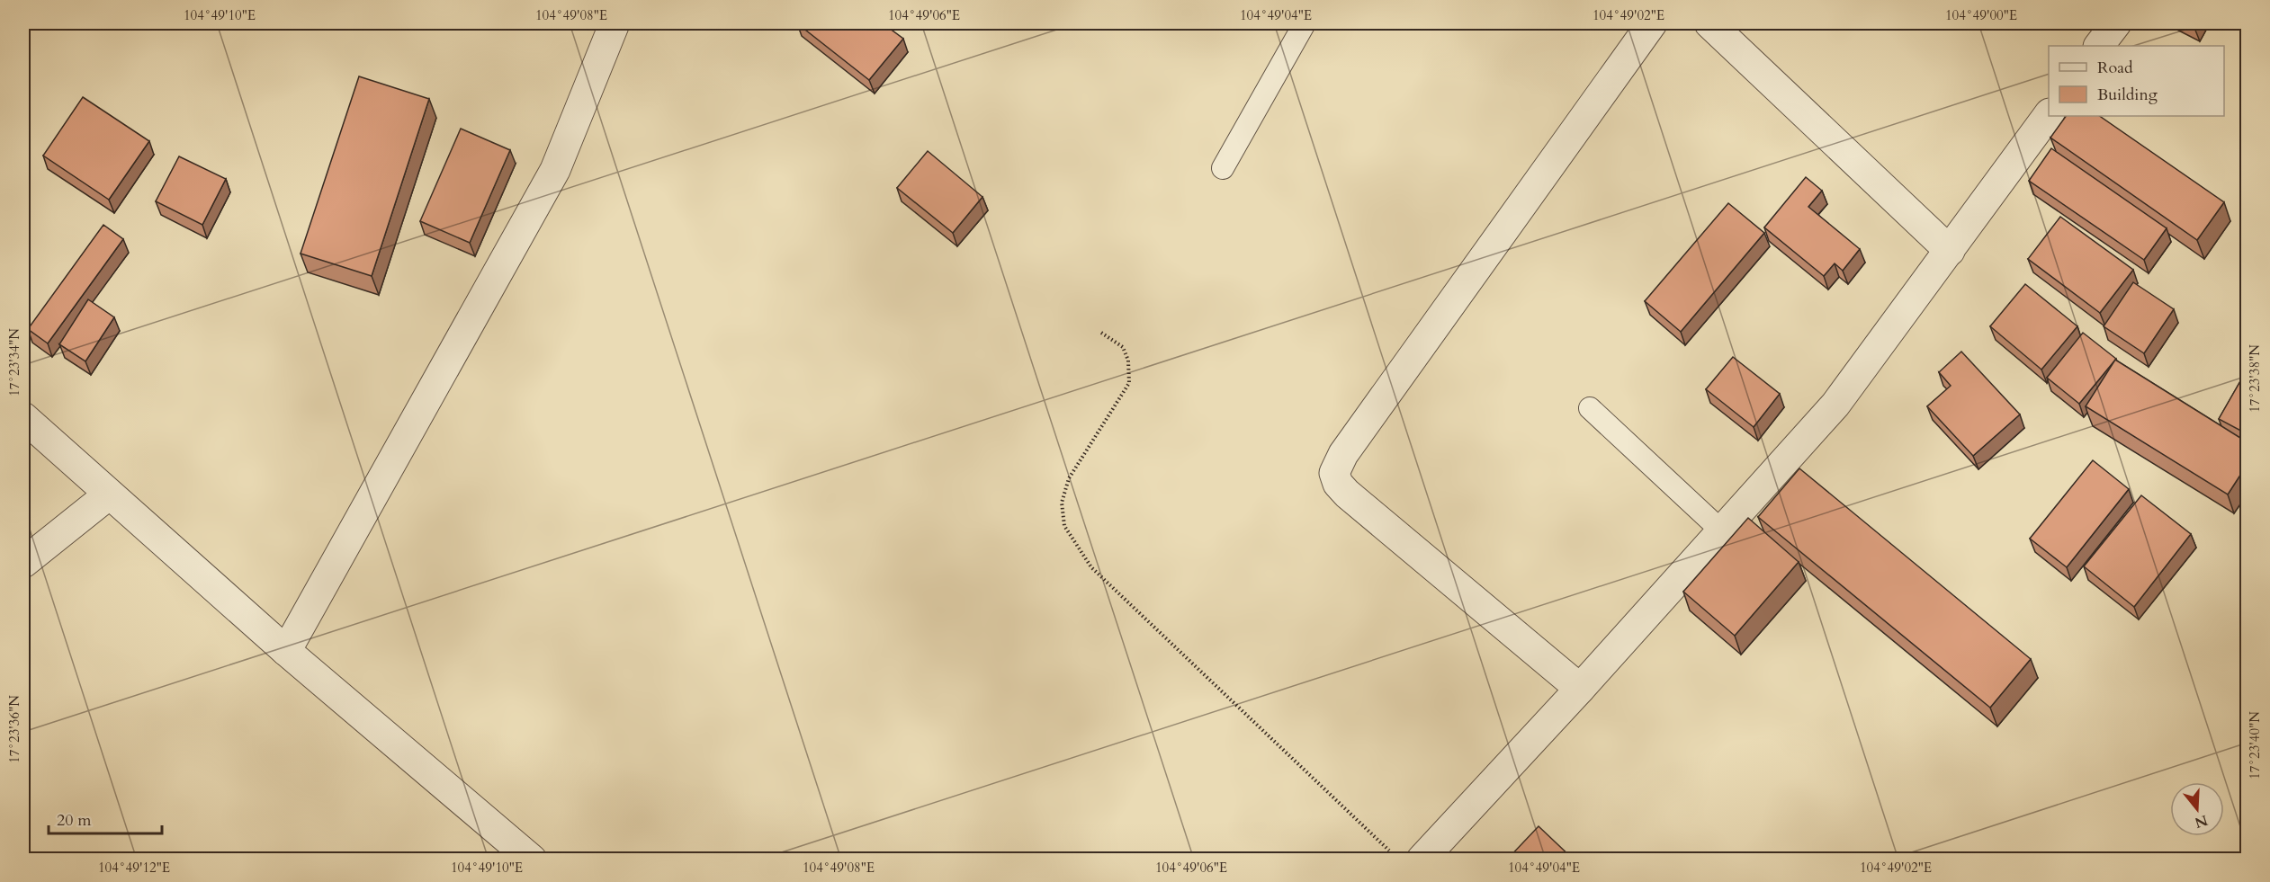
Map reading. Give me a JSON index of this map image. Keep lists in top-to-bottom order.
{
  "legend": ["Road", "Building"],
  "scale_bar": "20 m",
  "north": "bottom",
  "coordinates": [
    "104°49'10\"E",
    "104°49'08\"E",
    "104°49'06\"E",
    "104°49'04\"E",
    "104°49'02\"E",
    "104°49'00\"E",
    "17°23'34\"N",
    "17°23'38\"N",
    "17°23'36\"N",
    "17°23'40\"N",
    "104°49'12\"E"
  ]
}
